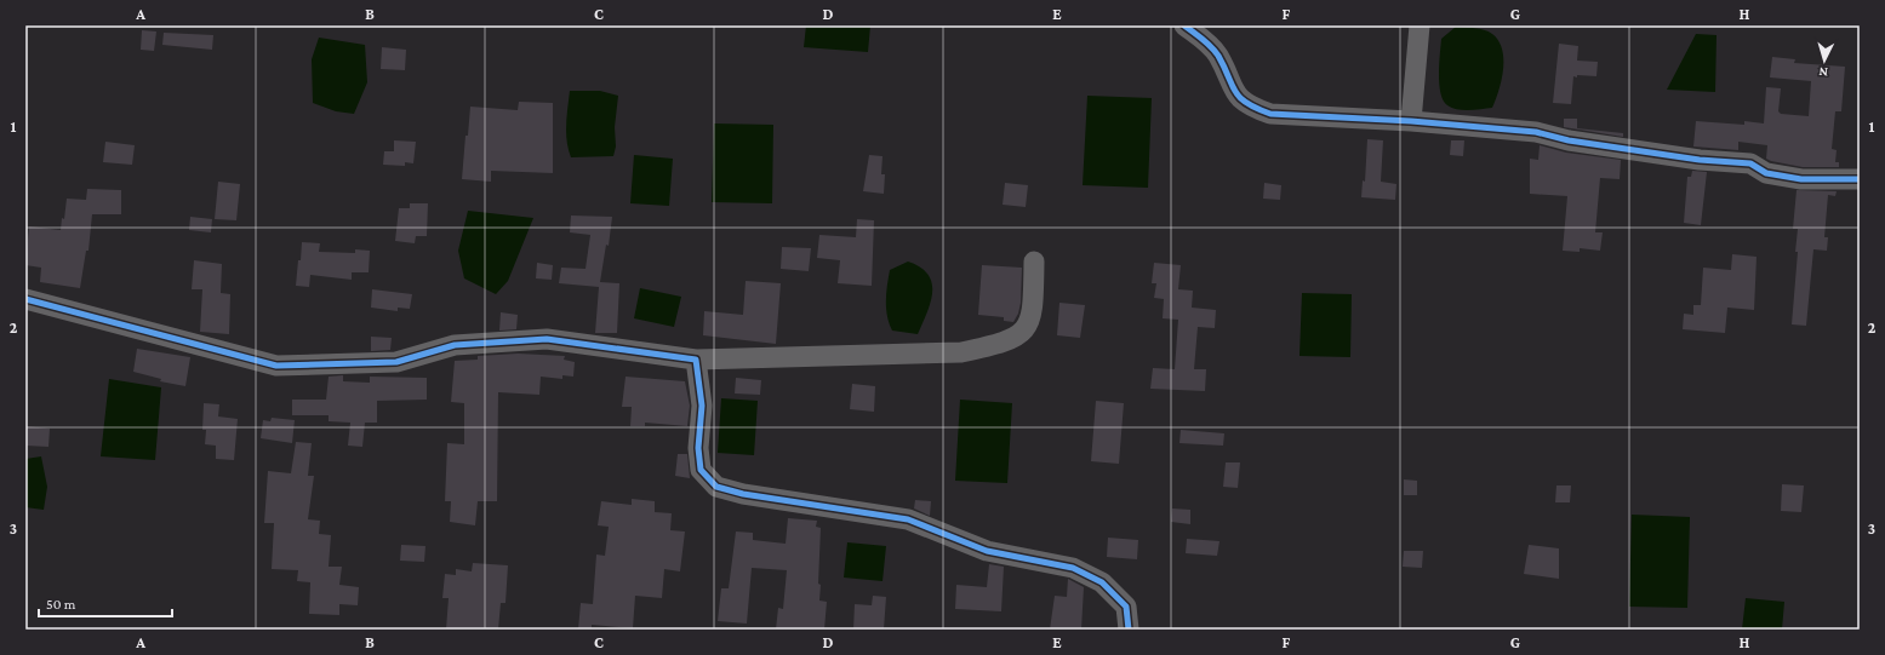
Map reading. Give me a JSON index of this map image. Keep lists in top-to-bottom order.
{
  "scale_bar": "50 m",
  "north": "bottom",
  "grid": {
    "columns": [
      "A",
      "B",
      "C",
      "D",
      "E",
      "F",
      "G",
      "H"
    ],
    "rows": ["1", "2", "3"]
  }
}
